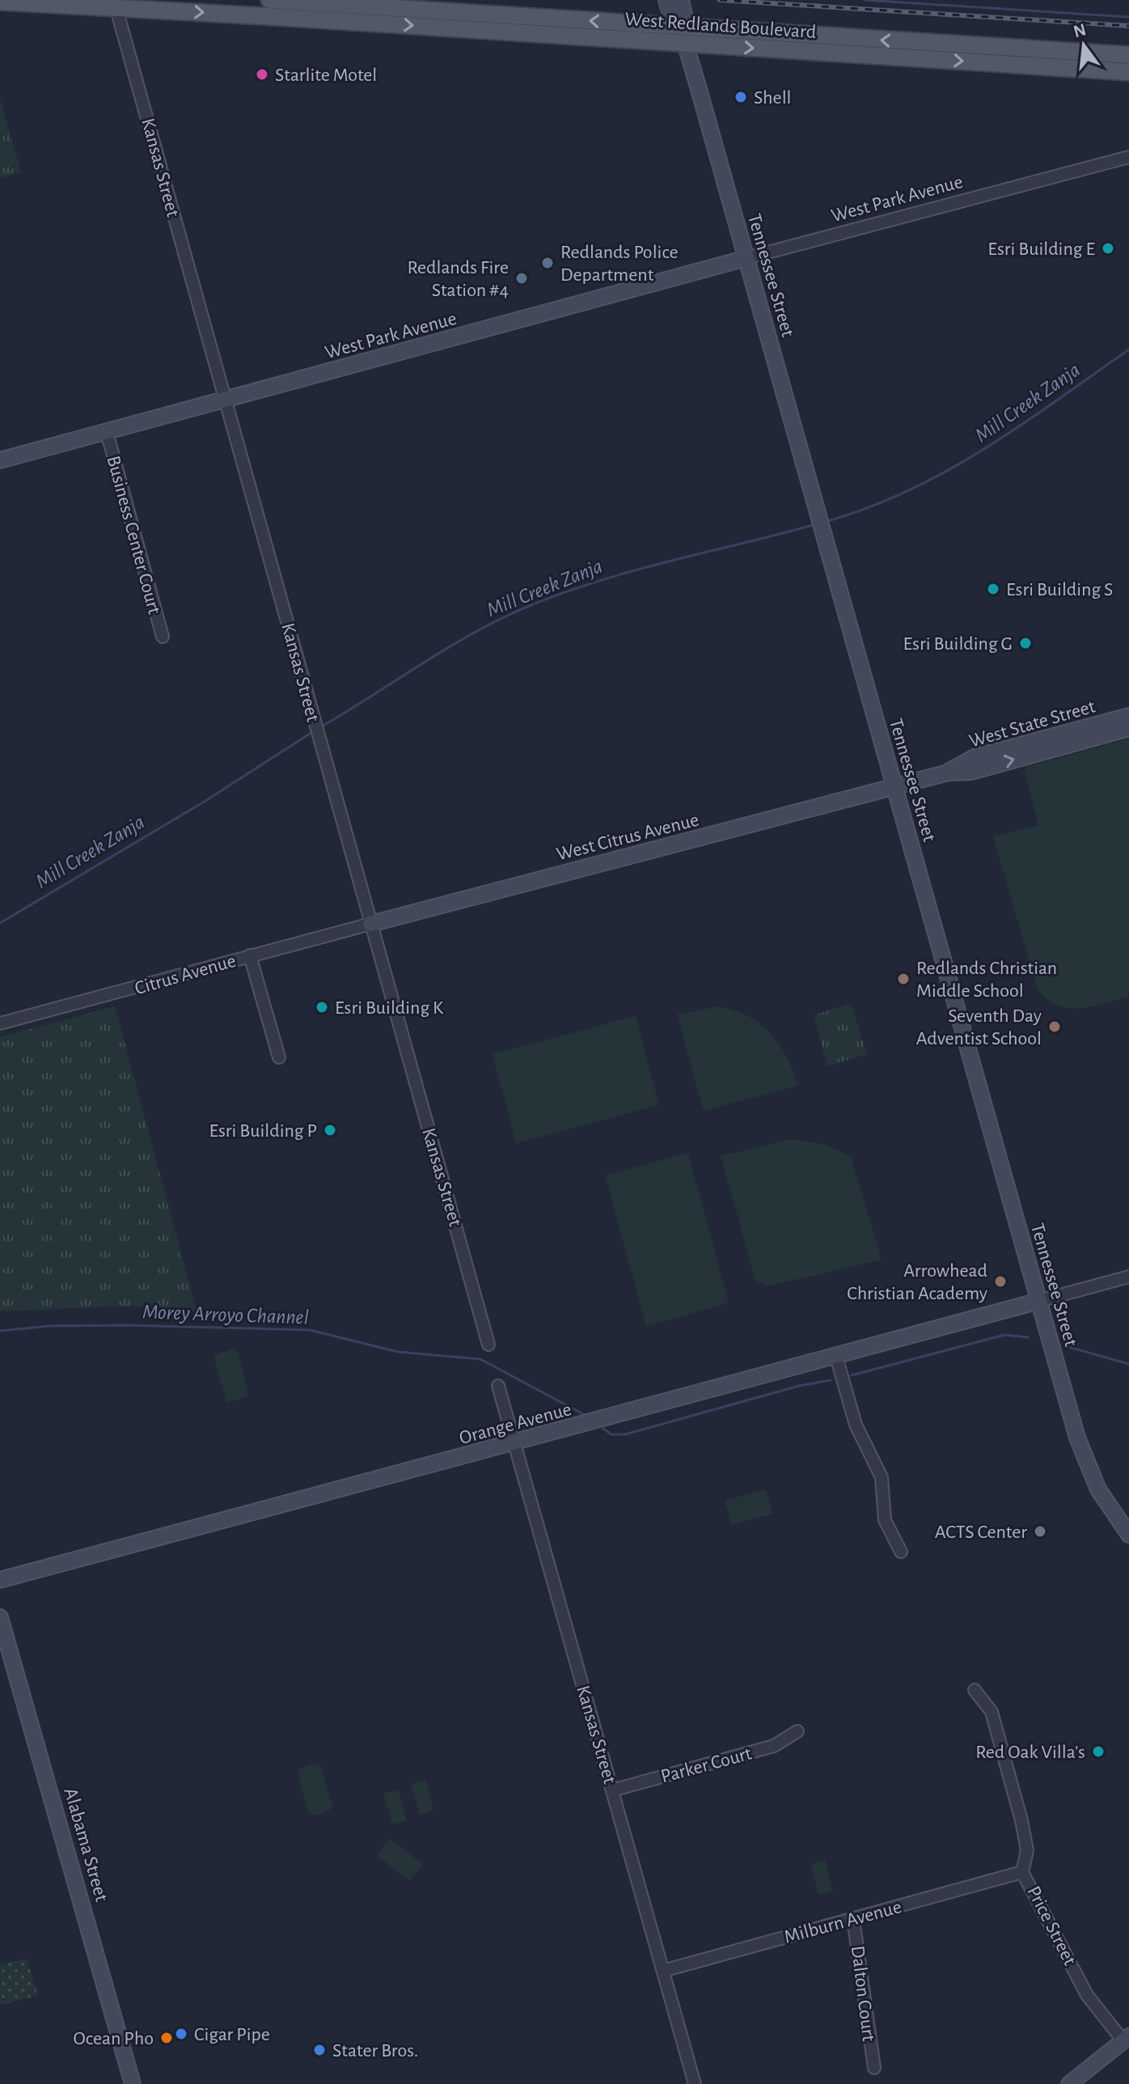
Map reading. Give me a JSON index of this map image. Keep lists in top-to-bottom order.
{
  "streets": {
    "main road": ["West Redlands Boulevard"],
    "street": [
      "Kansas Street",
      "West Park Avenue",
      "Tennessee Street",
      "Business Center Court",
      "West State Street",
      "West Citrus Avenue",
      "Citrus Avenue",
      "Orange Avenue",
      "Parker Court",
      "Alabama Street",
      "Milburn Avenue",
      "Price Street",
      "Dalton Court"
    ]
  },
  "crossings": [
    ["West Redlands Boulevard", "Kansas Street"],
    ["West Redlands Boulevard", "Tennessee Street"],
    ["Kansas Street", "West Park Avenue"],
    ["Kansas Street", "West Citrus Avenue"],
    ["Kansas Street", "Citrus Avenue"],
    ["Kansas Street", "Orange Avenue"],
    ["Kansas Street", "Parker Court"],
    ["Kansas Street", "Milburn Avenue"],
    ["West Park Avenue", "Tennessee Street"],
    ["West Park Avenue", "Business Center Court"],
    ["Tennessee Street", "West State Street"],
    ["Tennessee Street", "West Citrus Avenue"],
    ["Tennessee Street", "Orange Avenue"],
    ["West State Street", "West Citrus Avenue"],
    ["West Citrus Avenue", "Citrus Avenue"],
    ["Milburn Avenue", "Price Street"],
    ["Milburn Avenue", "Dalton Court"]
  ],
  "water": ["Mill Creek Zanja", "Morey Arroyo Channel"],
  "places": [
    "Starlite Motel",
    "Shell",
    "Esri Building E",
    "Redlands Police Department",
    "Redlands Fire Station #4",
    "Esri Building S",
    "Esri Building G",
    "Redlands Christian Middle School",
    "Esri Building K",
    "Seventh Day Adventist School",
    "Esri Building P",
    "Arrowhead Christian Academy",
    "ACTS Center",
    "Red Oak Villa's",
    "Cigar Pipe",
    "Ocean Pho",
    "Stater Bros."
  ],
  "north": "top"
}
